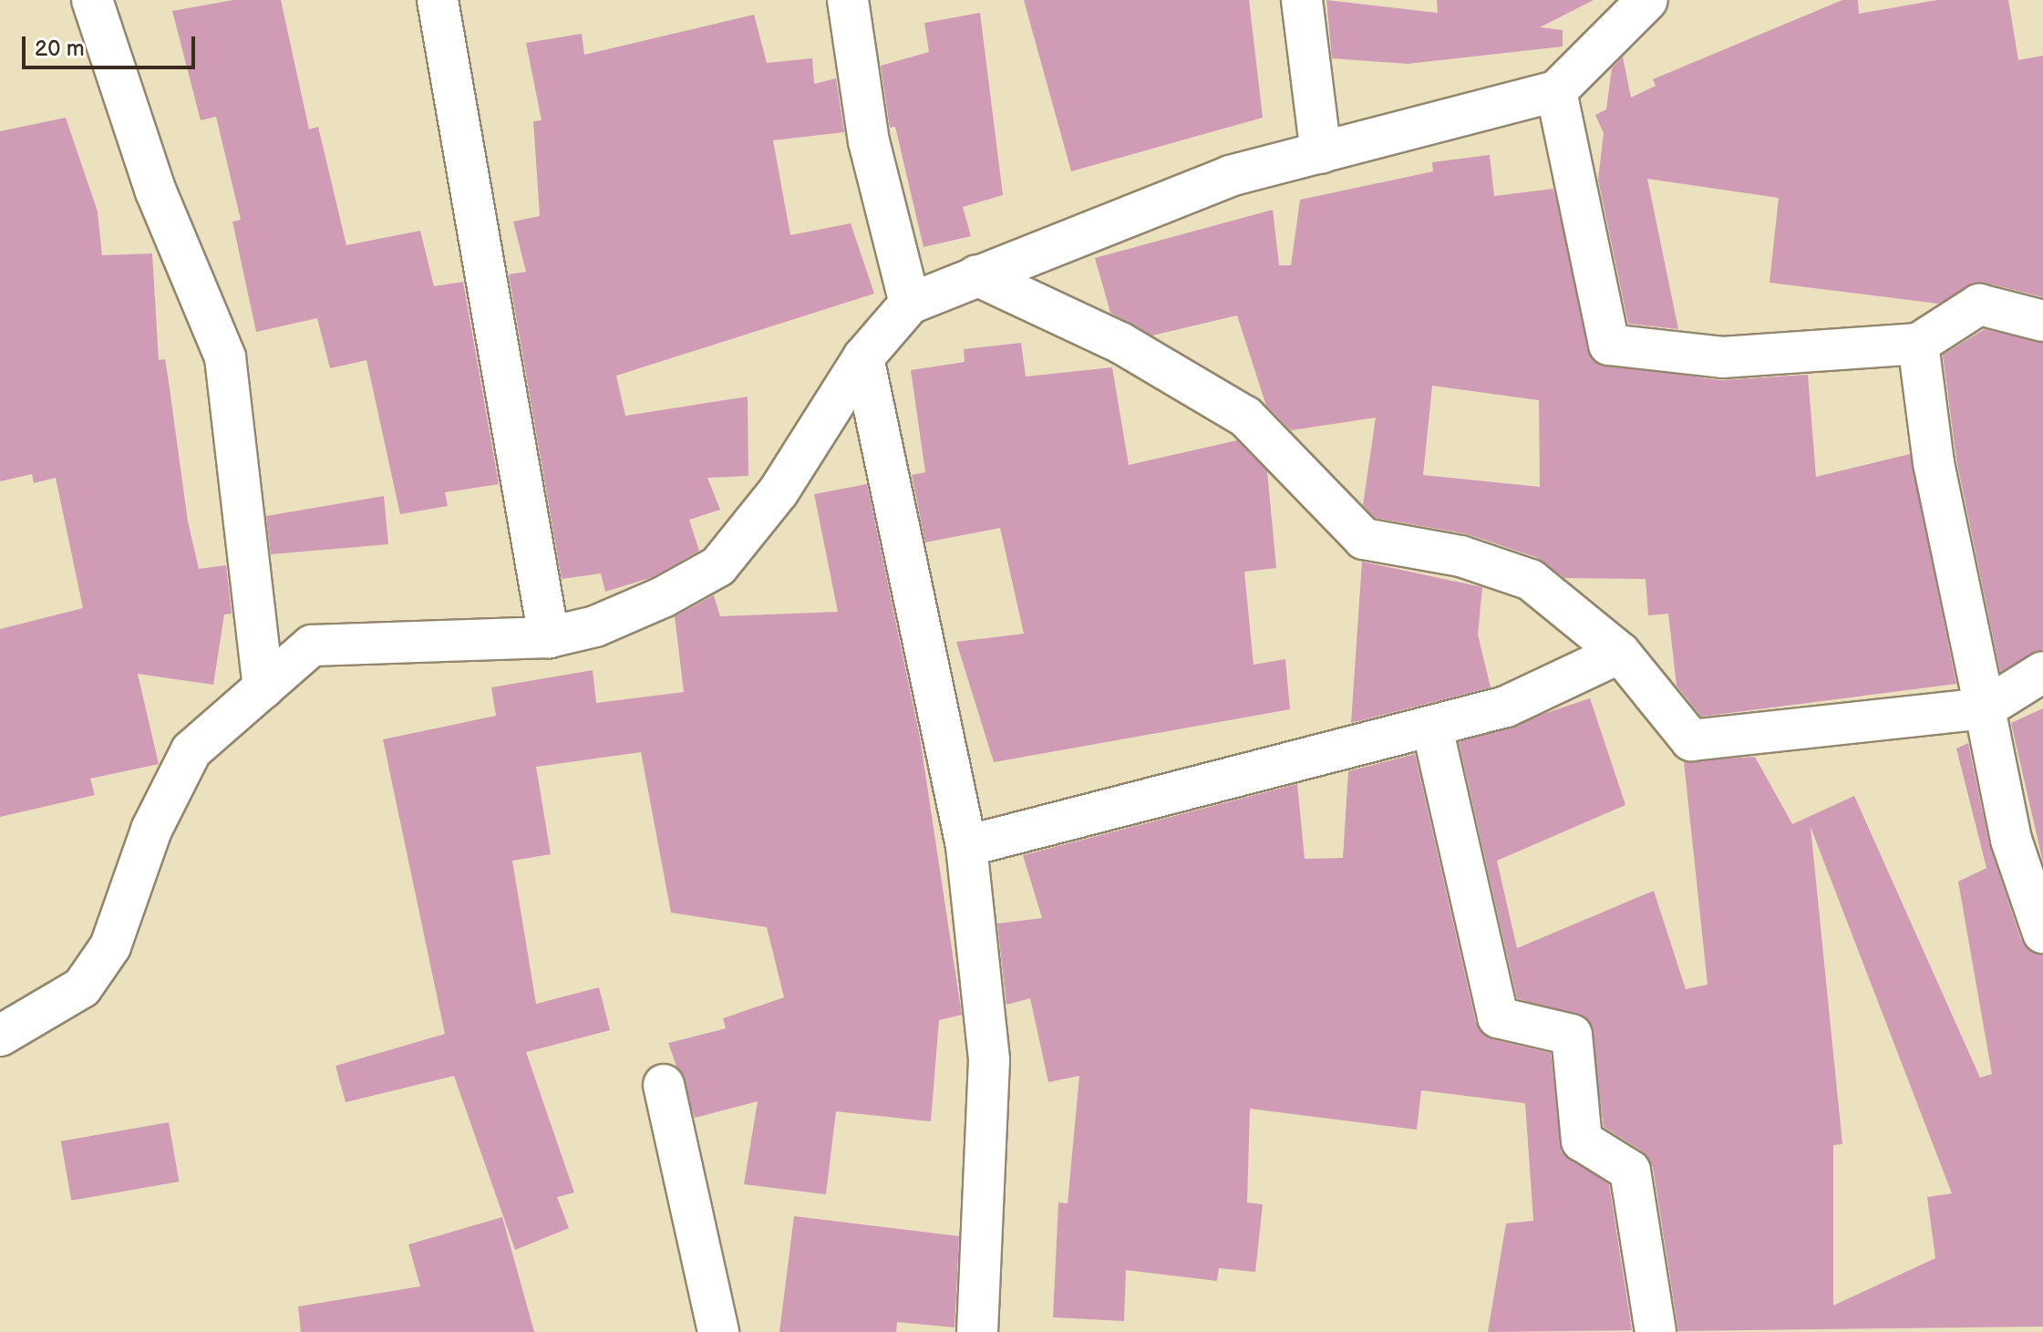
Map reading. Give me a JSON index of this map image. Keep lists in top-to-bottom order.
{
  "scale_bar": "20 m"
}
